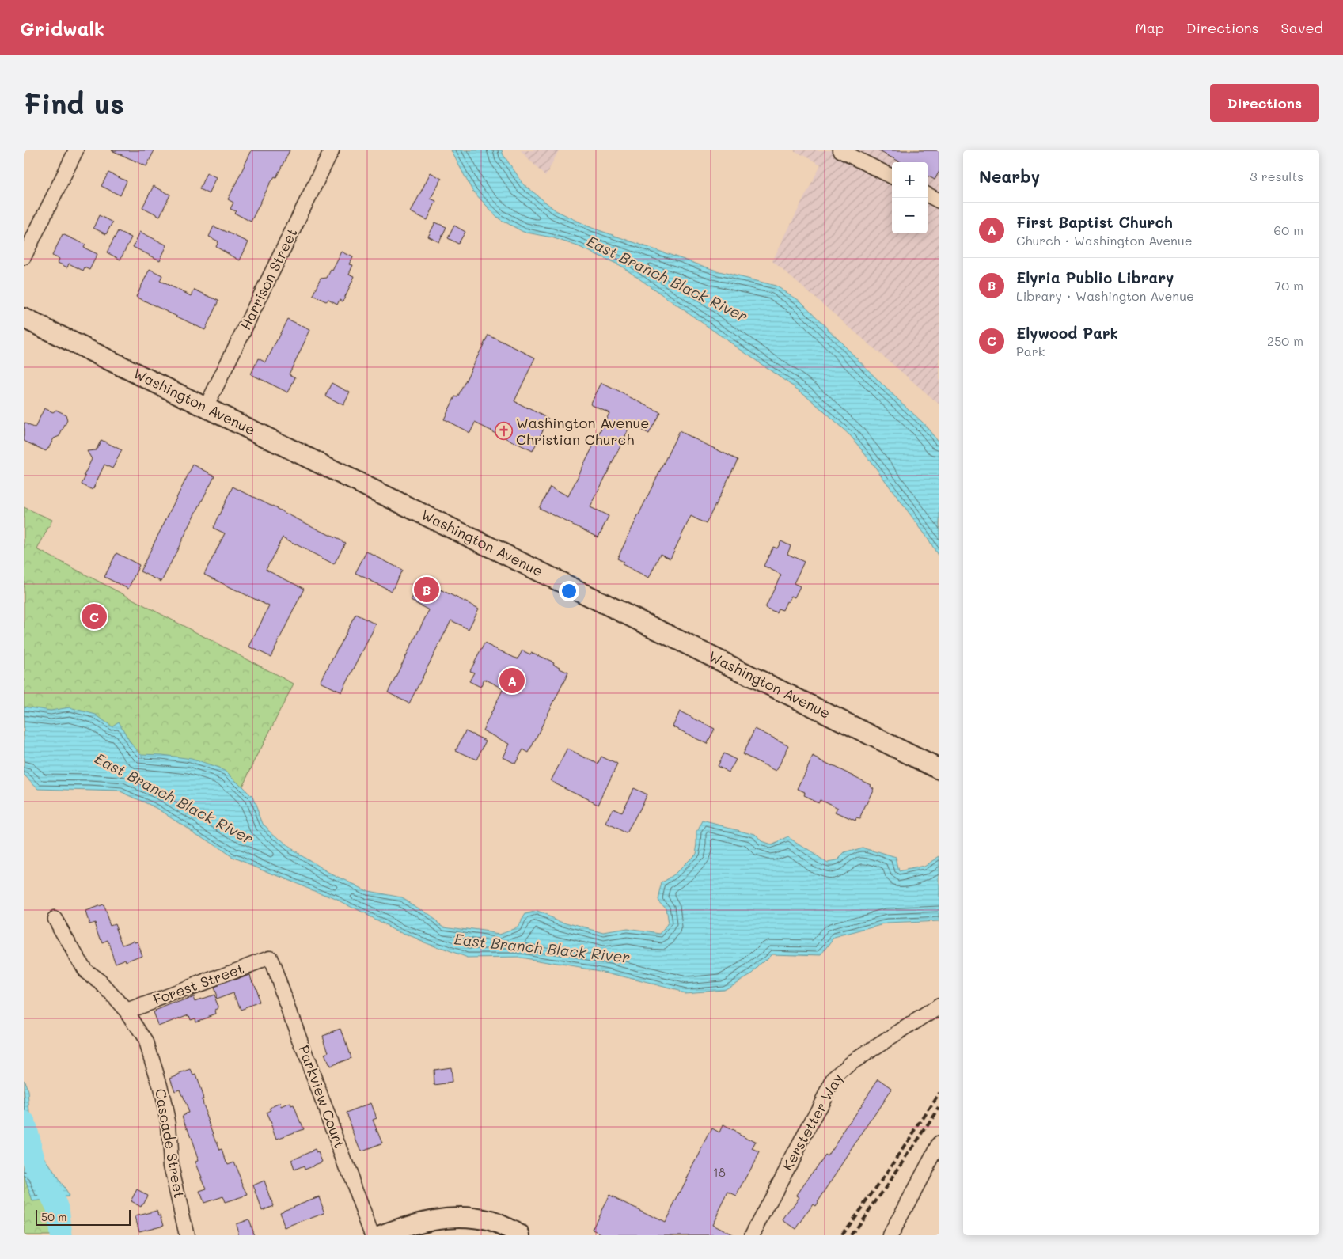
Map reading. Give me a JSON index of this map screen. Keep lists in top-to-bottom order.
{
  "streets": {
    "street": [
      "Harrison Street",
      "Washington Avenue",
      "Forest Street",
      "Parkview Court",
      "Kerstetter Way",
      "Cascade Street"
    ]
  },
  "crossings": [
    ["Harrison Street", "Washington Avenue"],
    ["Forest Street", "Parkview Court"],
    ["Forest Street", "Cascade Street"]
  ],
  "water": ["East Branch Black River"],
  "places": {
    "church": ["Washington Avenue Christian Church"]
  },
  "house_numbers": ["18"],
  "scale_bar": "50 m",
  "page": {
    "header": "Gridwalk",
    "nav": ["Map", "Directions", "Saved"],
    "buttons": "Directions",
    "title": "Find us",
    "heading": ["Nearby", "3 results"],
    "map_buttons": ["+", "−"],
    "list": [
      {
        "mark": "A",
        "name": "First Baptist Church",
        "note": "Church · Washington Avenue",
        "value": "60 m"
      },
      {
        "mark": "B",
        "name": "Elyria Public Library",
        "note": "Library · Washington Avenue",
        "value": "70 m"
      },
      {
        "mark": "C",
        "name": "Elywood Park",
        "note": "Park",
        "value": "250 m"
      }
    ],
    "pins": ["B", "C", "A"],
    "scale": "50 m"
  }
}
